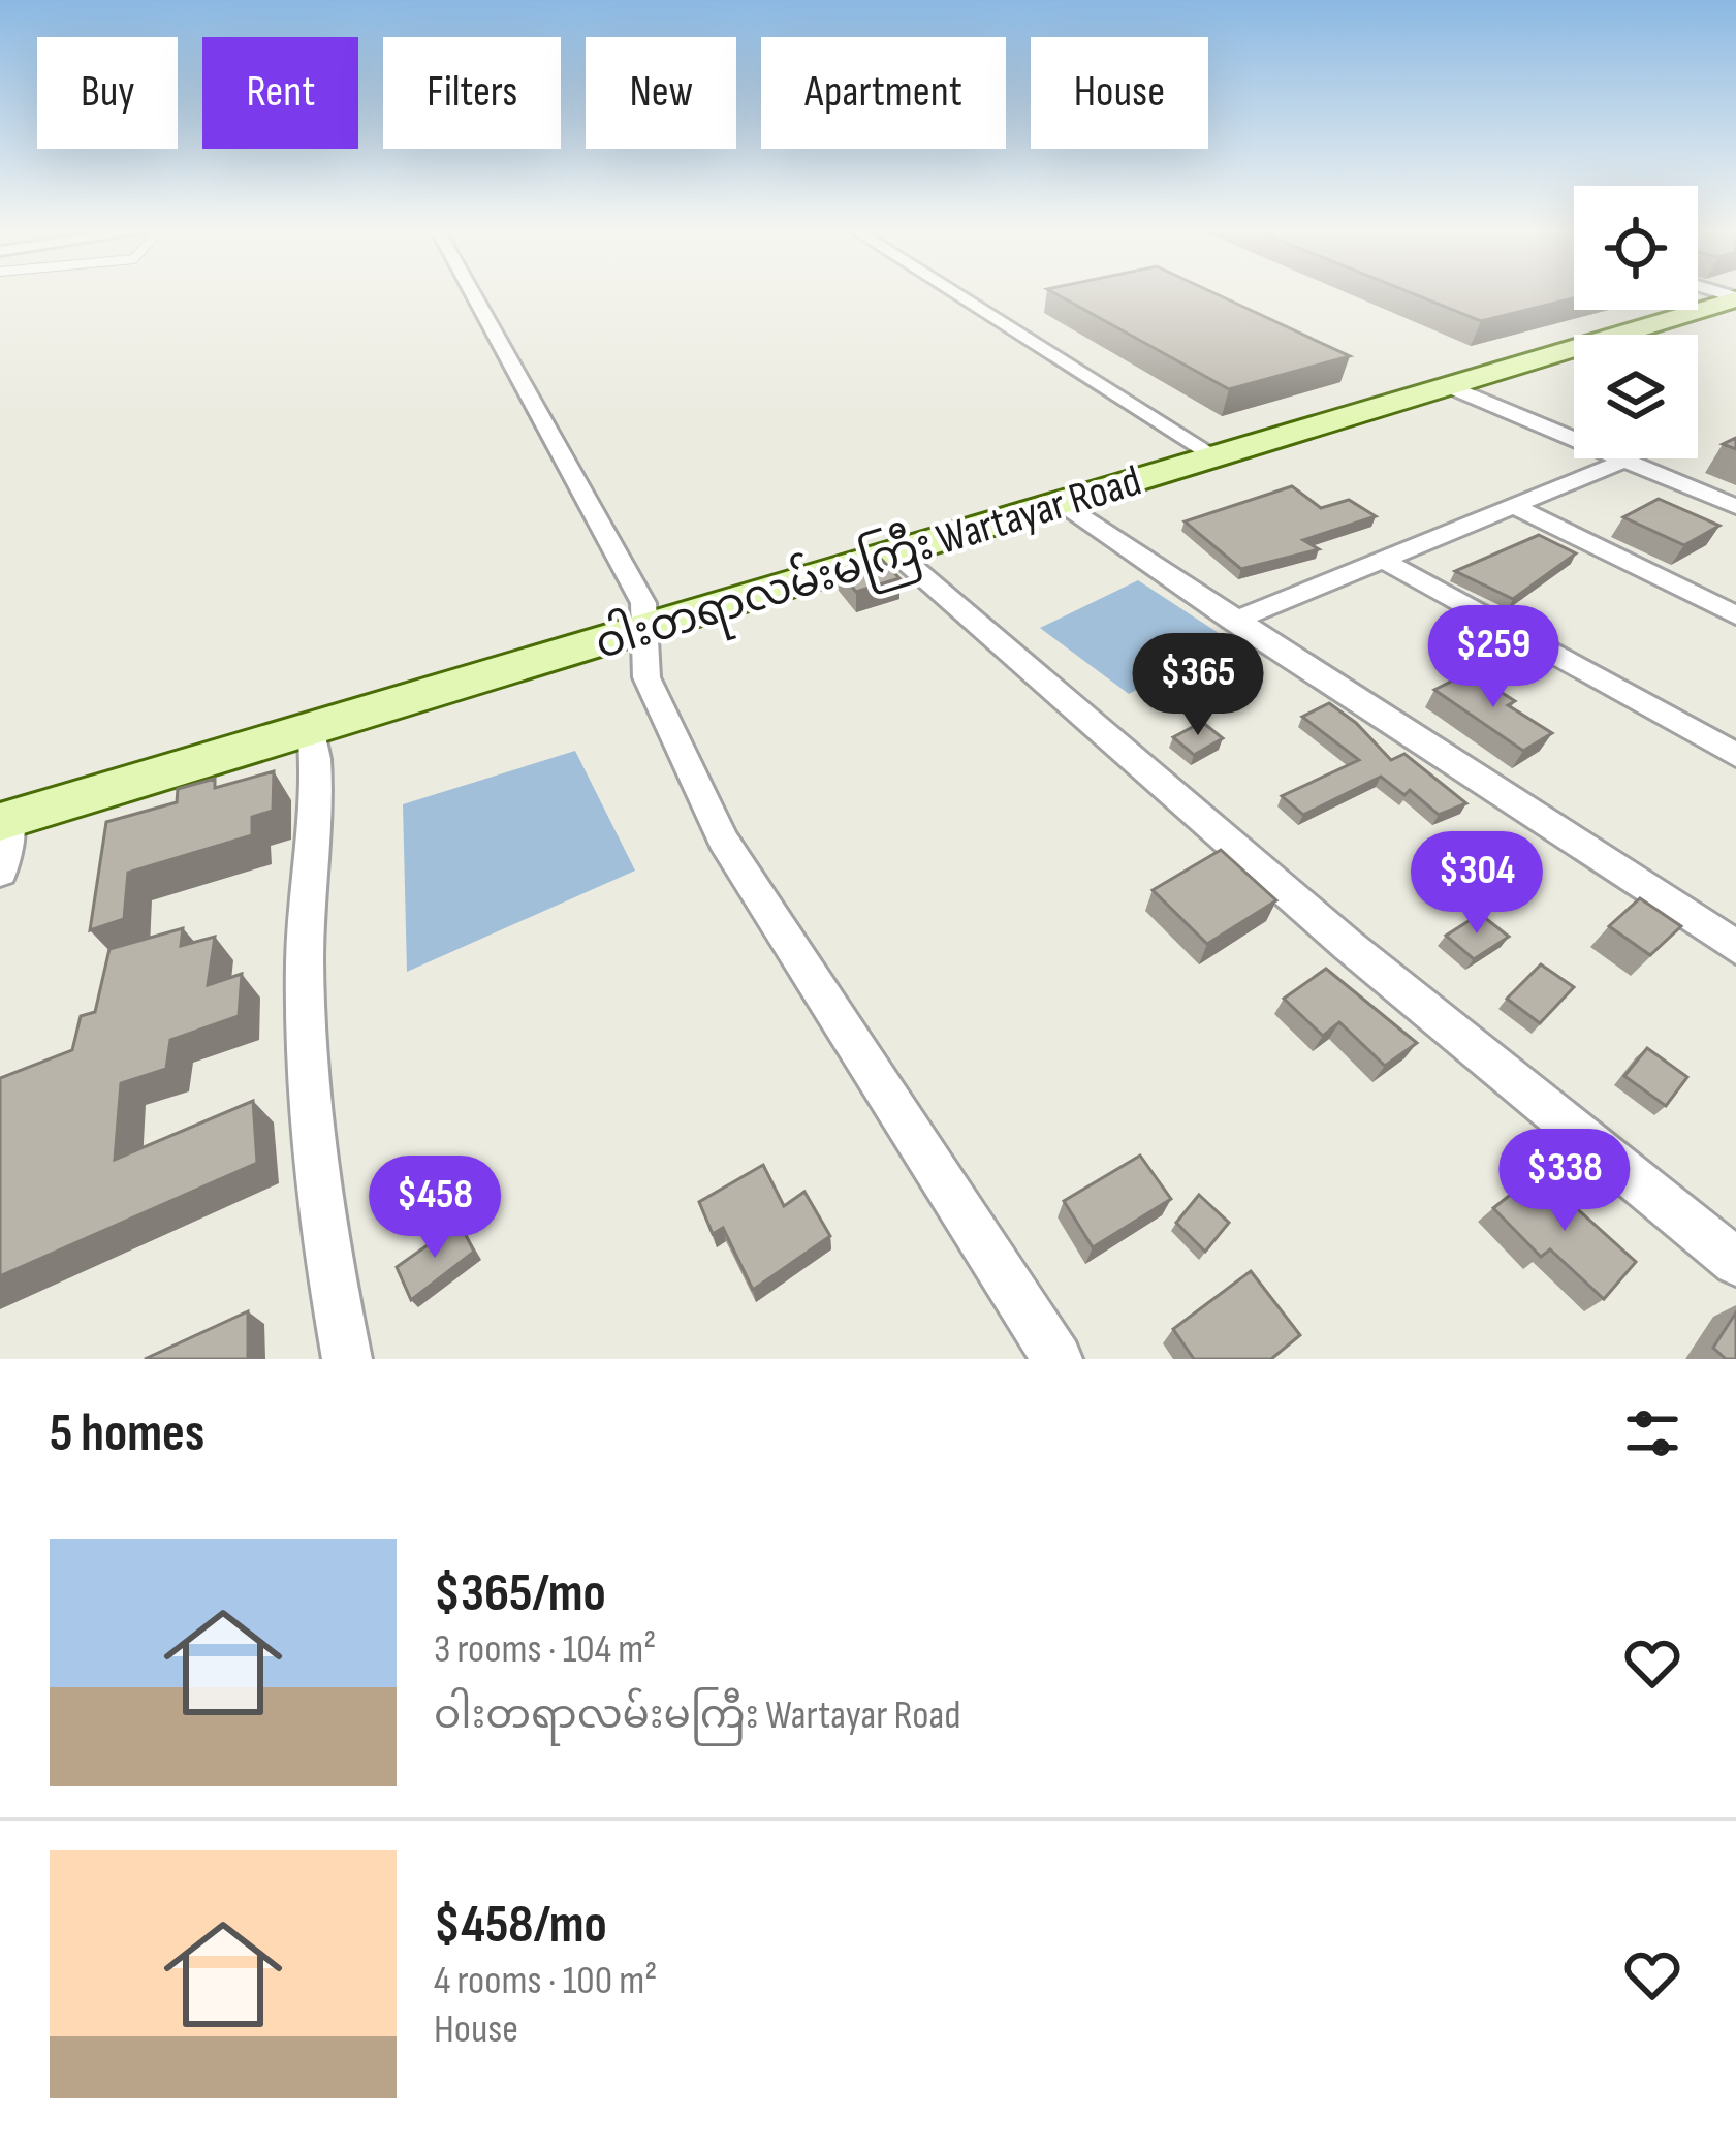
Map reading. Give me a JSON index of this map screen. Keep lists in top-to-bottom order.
{
  "streets": {
    "street": ["ဝါးတရာလမ်းမကြီး Wartayar Road"]
  },
  "page": {
    "chip": [
      "Buy",
      "Rent",
      "Filters",
      "New",
      "Apartment",
      "House"
    ],
    "price": [
      "$259",
      "$365",
      "$304",
      "$338",
      "$458"
    ],
    "heading": "5 homes",
    "list": [
      {
        "name": "$365/mo",
        "note": "3 rooms · 104 m² · ဝါးတရာလမ်းမကြီး Wartayar Road"
      },
      {
        "name": "$458/mo",
        "note": "4 rooms · 100 m² · House"
      }
    ]
  }
}
